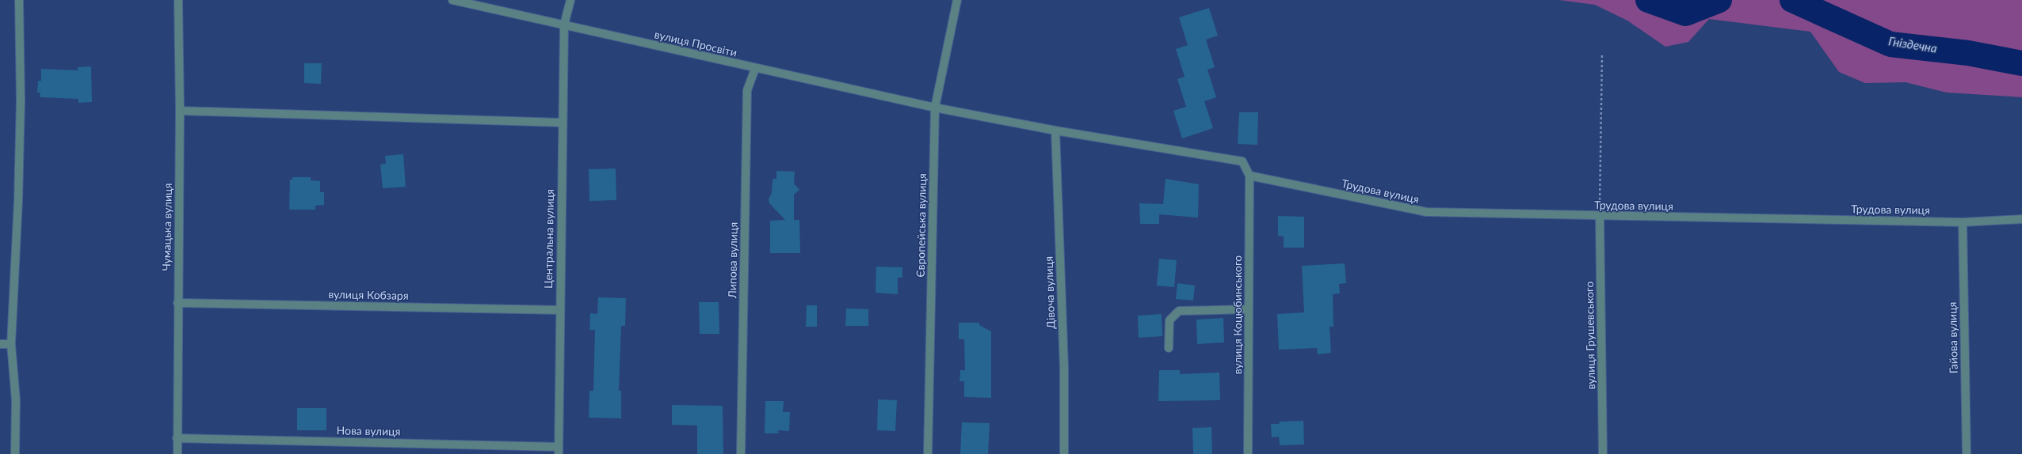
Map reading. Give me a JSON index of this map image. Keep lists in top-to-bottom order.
{
  "streets": {
    "street": [
      "вулиця Просвіти",
      "Трудова вулиця",
      "Європейська вулиця",
      "Чумацька вулиця",
      "Центральна вулиця",
      "Липова вулиця",
      "Дівоча вулиця",
      "вулиця Кобзаря",
      "вулиця Коцюбинського",
      "вулиця Грушевського",
      "Гайова вулиця",
      "Нова вулиця"
    ]
  },
  "crossings": [
    ["вулиця Просвіти", "Трудова вулиця"],
    ["вулиця Просвіти", "Європейська вулиця"],
    ["вулиця Просвіти", "Центральна вулиця"],
    ["вулиця Просвіти", "Липова вулиця"],
    ["вулиця Просвіти", "Дівоча вулиця"],
    ["вулиця Просвіти", "вулиця Коцюбинського"],
    ["Трудова вулиця", "вулиця Коцюбинського"],
    ["Трудова вулиця", "вулиця Грушевського"],
    ["Трудова вулиця", "Гайова вулиця"],
    ["Чумацька вулиця", "вулиця Кобзаря"],
    ["Чумацька вулиця", "Нова вулиця"],
    ["Центральна вулиця", "вулиця Кобзаря"],
    ["Центральна вулиця", "Нова вулиця"]
  ],
  "water": ["Гніздечна"]
}
